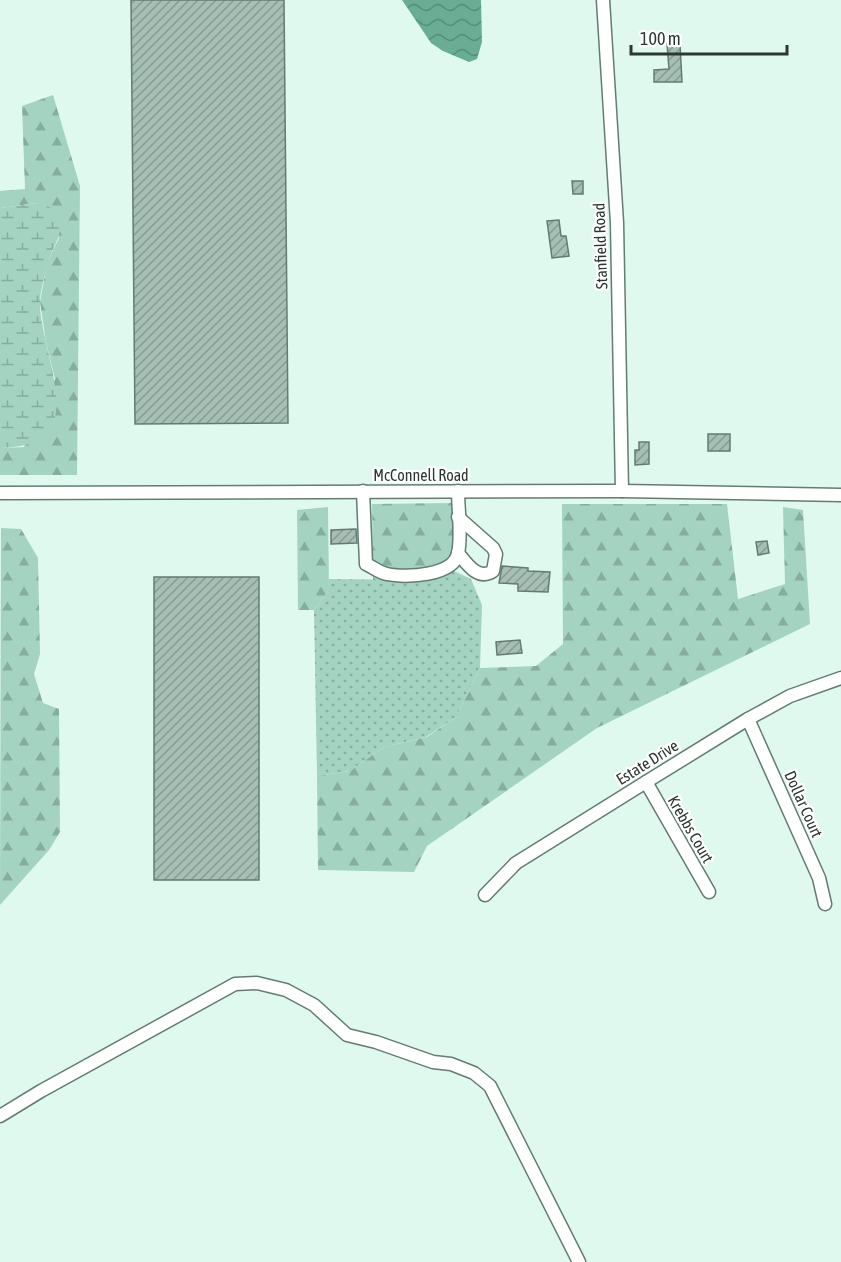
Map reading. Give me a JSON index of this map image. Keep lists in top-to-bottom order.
{
  "streets": {
    "street": [
      "Stanfield Road",
      "McConnell Road",
      "Estate Drive",
      "Dollar Court",
      "Krebbs Court"
    ]
  },
  "crossings": [
    ["Stanfield Road", "McConnell Road"],
    ["Estate Drive", "Dollar Court"],
    ["Estate Drive", "Krebbs Court"]
  ],
  "scale_bar": "100 m"
}
